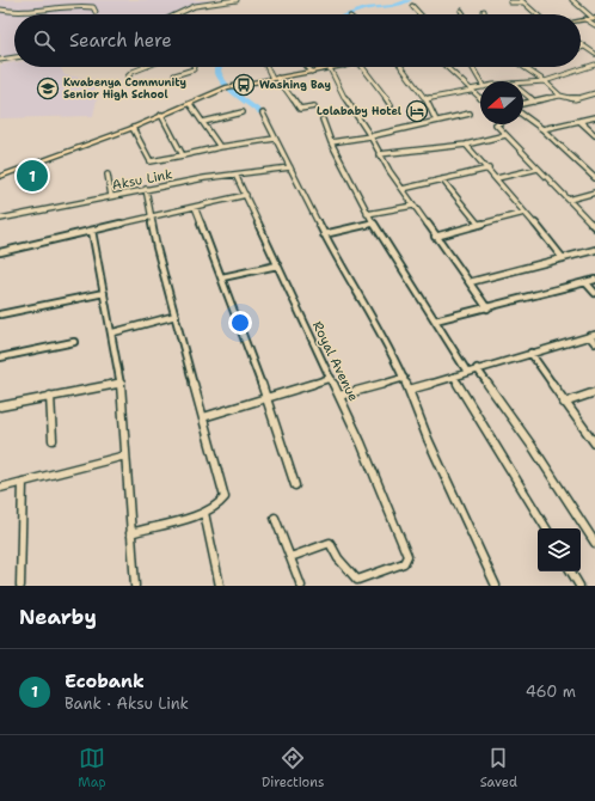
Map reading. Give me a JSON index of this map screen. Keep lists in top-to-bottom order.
{
  "streets": {
    "street": ["Aksu Link", "Royal Avenue"]
  },
  "crossings": [
    ["Aksu Link", "Royal Avenue"]
  ],
  "places": {
    "bus stop": ["Washing Bay"],
    "school or university": ["Kwabenya Community Senior High School"],
    "hotel": ["Lolababy Hotel"]
  },
  "north": "left",
  "page": {
    "search": "Search here",
    "pins": "1",
    "heading": "Nearby",
    "list": [
      {
        "mark": "1",
        "name": "Ecobank",
        "note": "Bank · Aksu Link",
        "value": "460 m"
      }
    ],
    "nav": ["Map", "Directions", "Saved"]
  }
}
